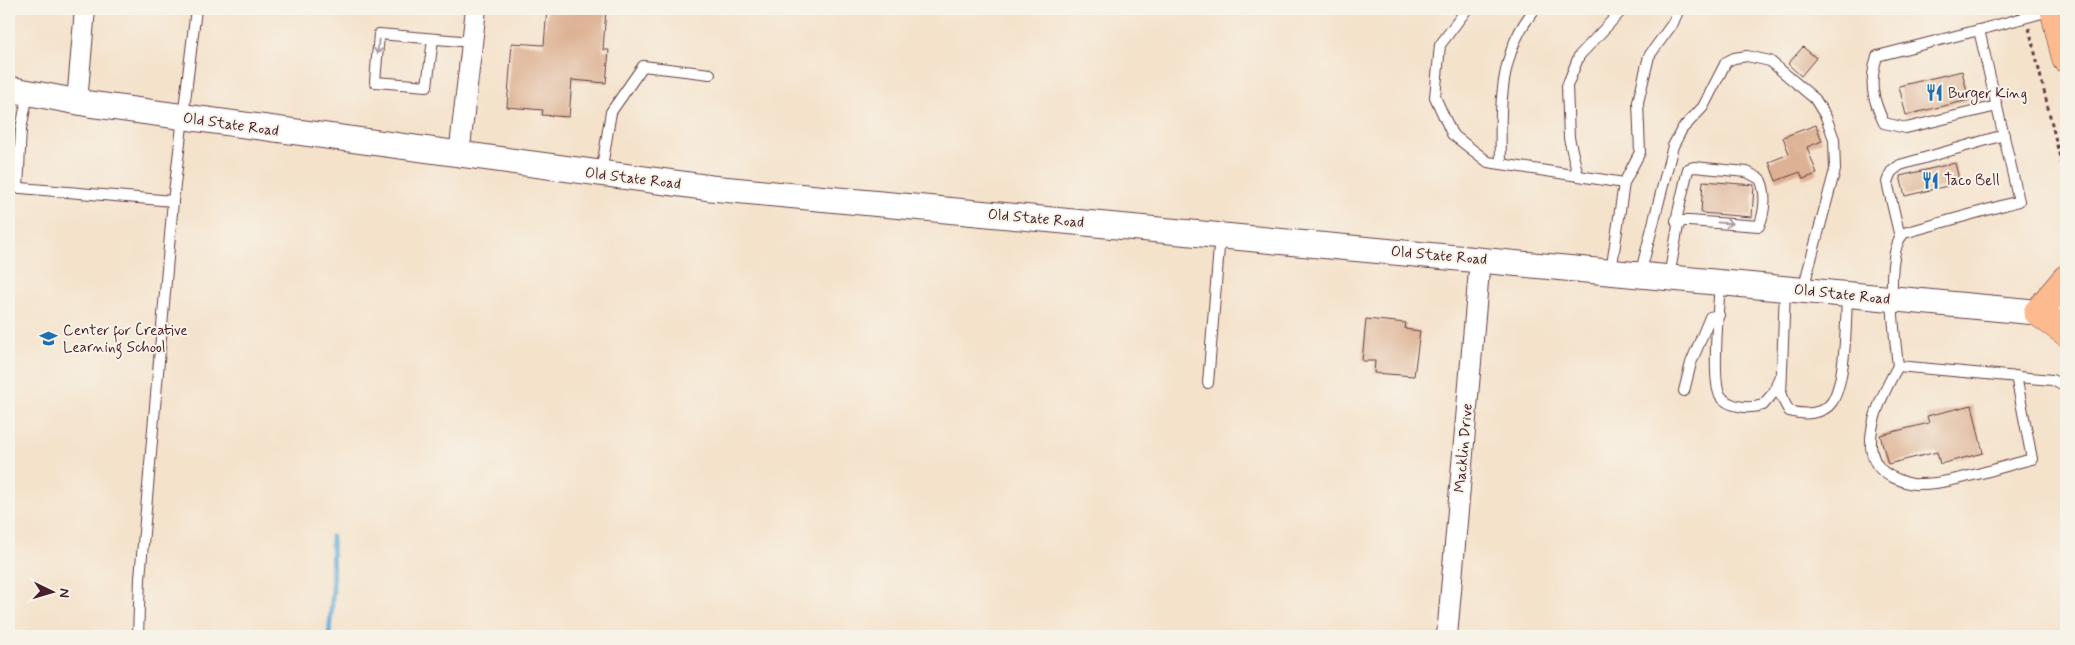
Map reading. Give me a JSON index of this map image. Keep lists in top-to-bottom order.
{
  "streets": {
    "street": ["Old State Road", "Macklin Drive"]
  },
  "crossings": [
    ["Old State Road", "Macklin Drive"]
  ],
  "places": {
    "restaurant": ["Burger King", "Taco Bell"],
    "school or university": ["Center for Creative Learning School"]
  },
  "north": "right"
}
